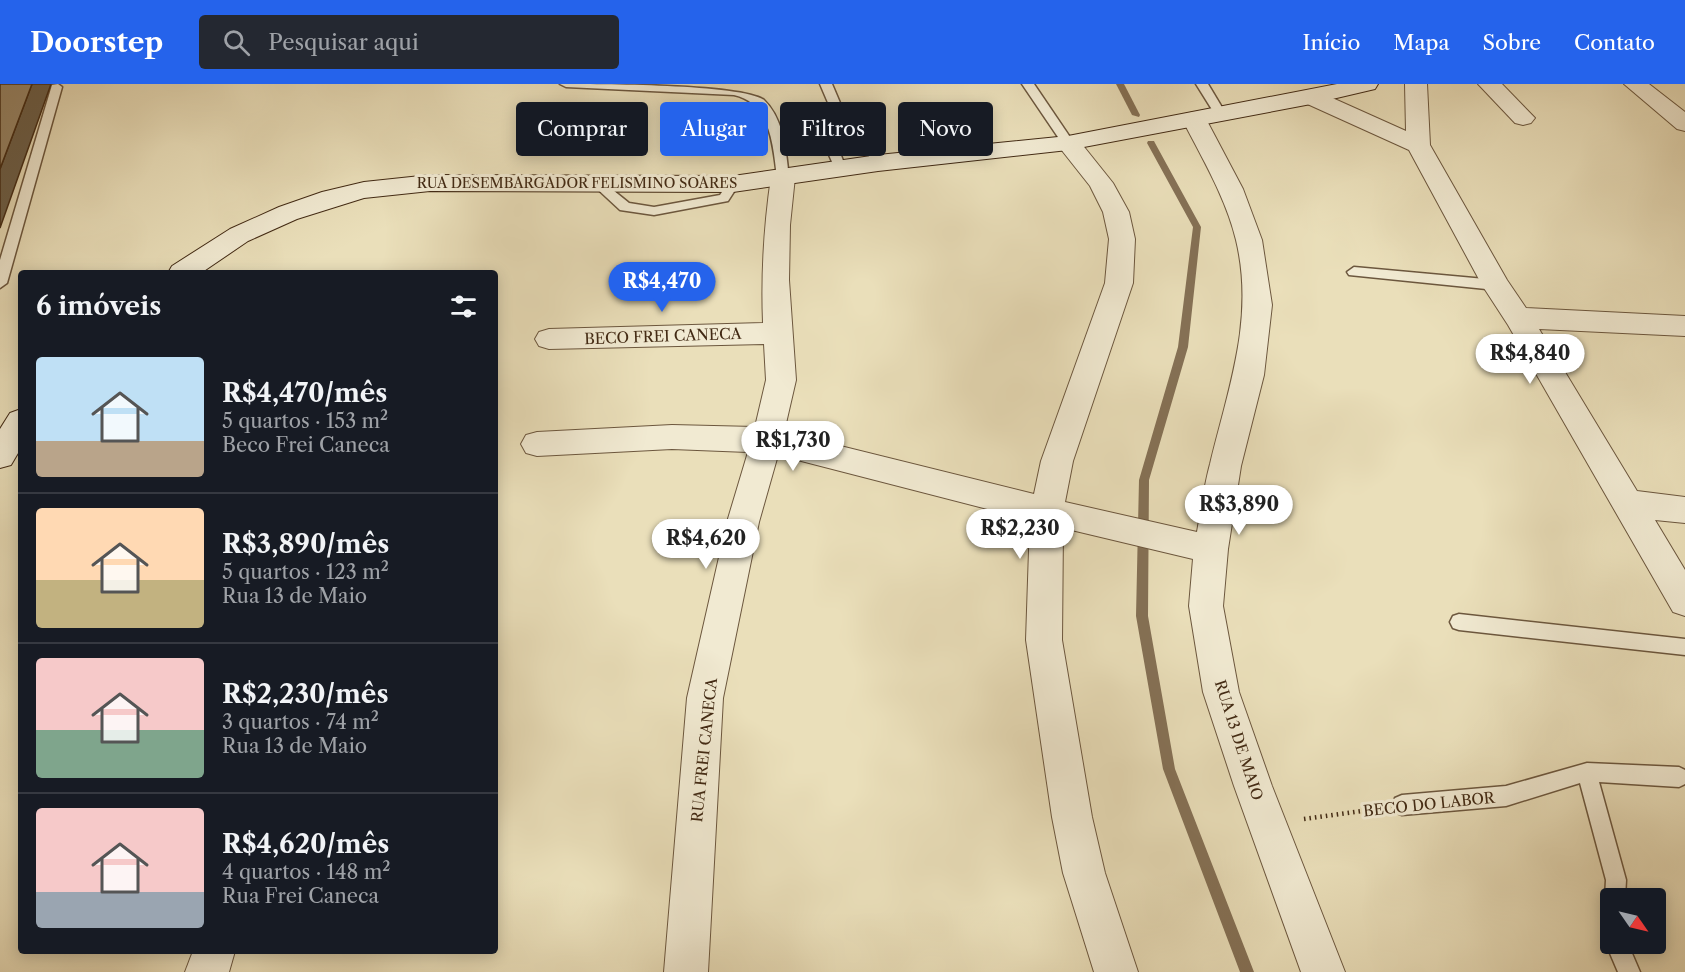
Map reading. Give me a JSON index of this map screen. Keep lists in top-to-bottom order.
{
  "streets": {
    "street": [
      "RUA DESEMBARGADOR FELISMINO SOARES",
      "BECO FREI CANECA",
      "RUA 13 DE MAIO",
      "RUA FREI CANECA"
    ],
    "lane": ["BECO DO LABOR"]
  },
  "crossings": [
    ["RUA DESEMBARGADOR FELISMINO SOARES", "RUA 13 DE MAIO"],
    ["RUA DESEMBARGADOR FELISMINO SOARES", "RUA FREI CANECA"],
    ["BECO FREI CANECA", "RUA FREI CANECA"],
    ["RUA 13 DE MAIO", "BECO DO LABOR"]
  ],
  "north": "bottom right",
  "page": {
    "header": "Doorstep",
    "search": "Pesquisar aqui",
    "nav": [
      "Início",
      "Mapa",
      "Sobre",
      "Contato"
    ],
    "chip": [
      "Comprar",
      "Alugar",
      "Filtros",
      "Novo"
    ],
    "price": [
      "R$4,470",
      "R$4,840",
      "R$1,730",
      "R$3,890",
      "R$2,230",
      "R$4,620"
    ],
    "heading": "6 imóveis",
    "list": [
      {
        "name": "R$4,470/mês",
        "note": "5 quartos · 153 m² · Beco Frei Caneca"
      },
      {
        "name": "R$3,890/mês",
        "note": "5 quartos · 123 m² · Rua 13 de Maio"
      },
      {
        "name": "R$2,230/mês",
        "note": "3 quartos · 74 m² · Rua 13 de Maio"
      },
      {
        "name": "R$4,620/mês",
        "note": "4 quartos · 148 m² · Rua Frei Caneca"
      }
    ]
  }
}
